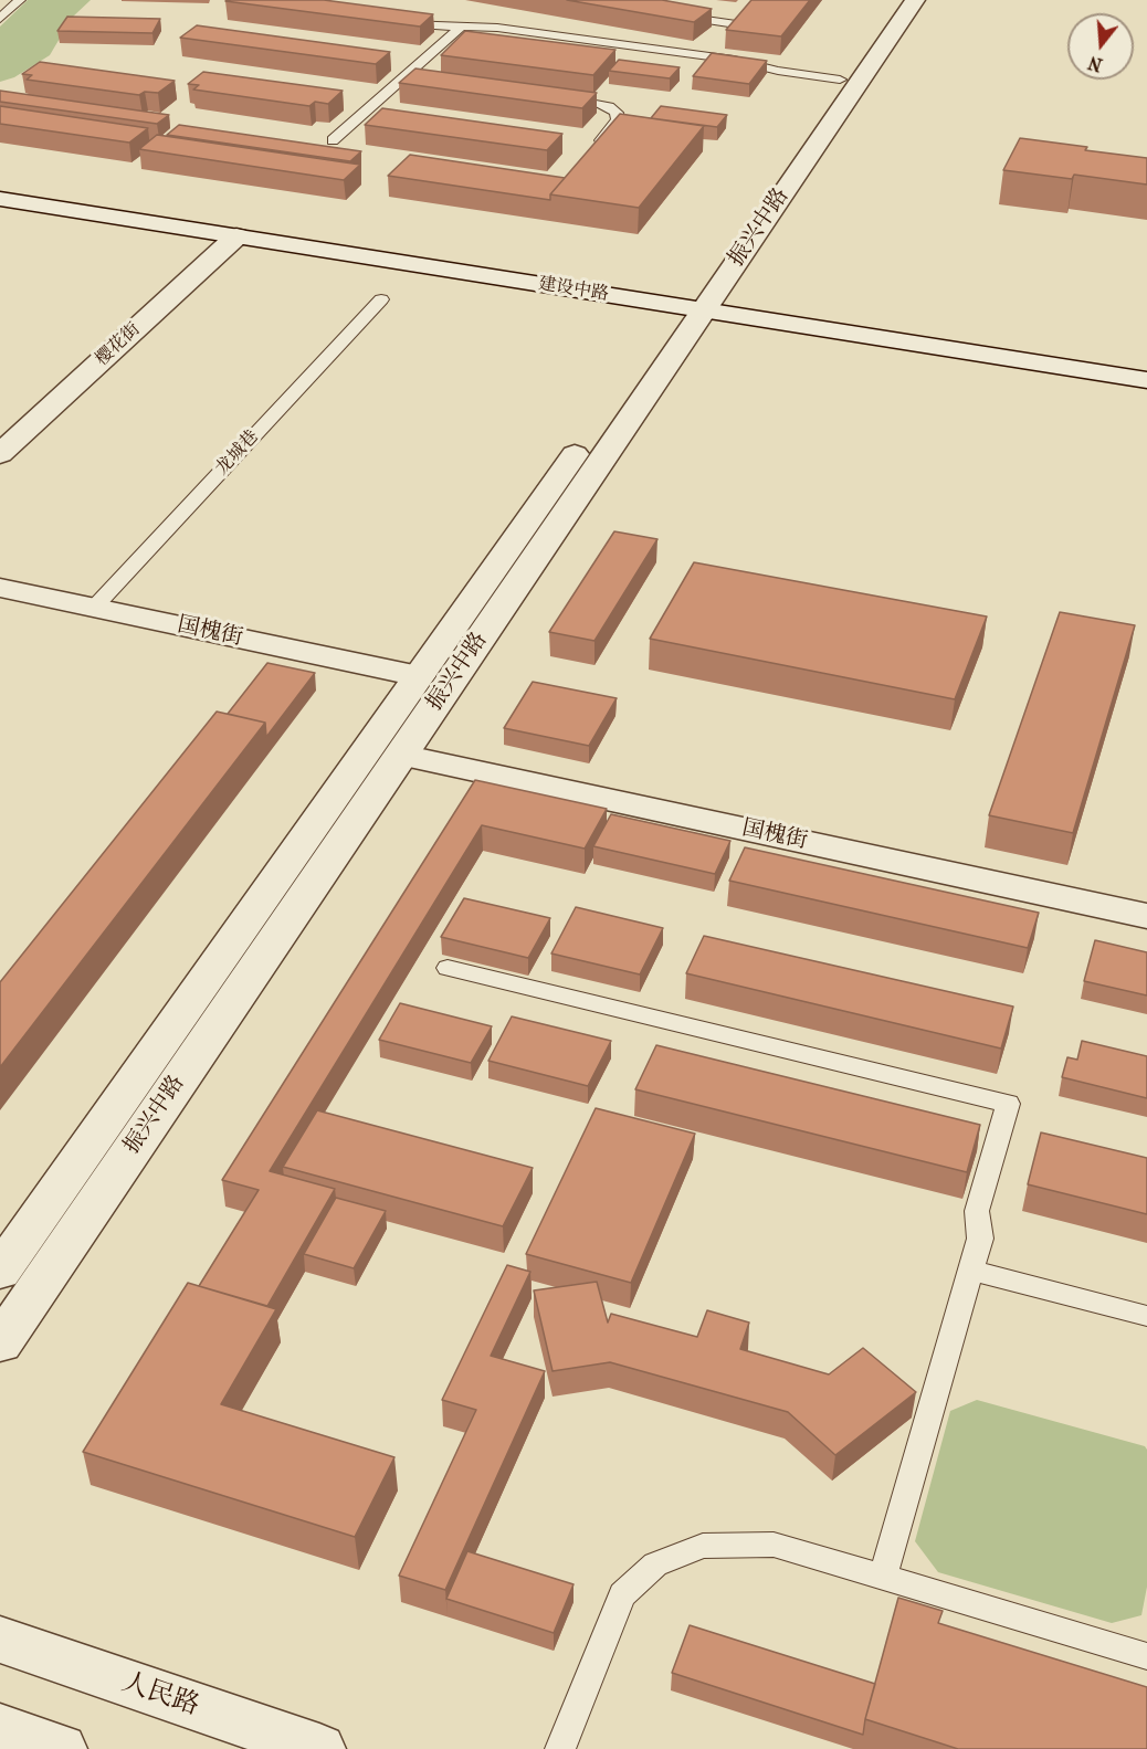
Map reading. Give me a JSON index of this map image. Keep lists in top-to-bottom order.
{
  "streets": {
    "street": [
      "振兴中路",
      "建设中路",
      "樱花街",
      "国槐街",
      "人民路"
    ],
    "lane": ["龙城巷"]
  },
  "crossings": [
    ["振兴中路", "建设中路"],
    ["振兴中路", "国槐街"],
    ["建设中路", "樱花街"],
    ["龙城巷", "国槐街"]
  ],
  "north": "bottom"
}
